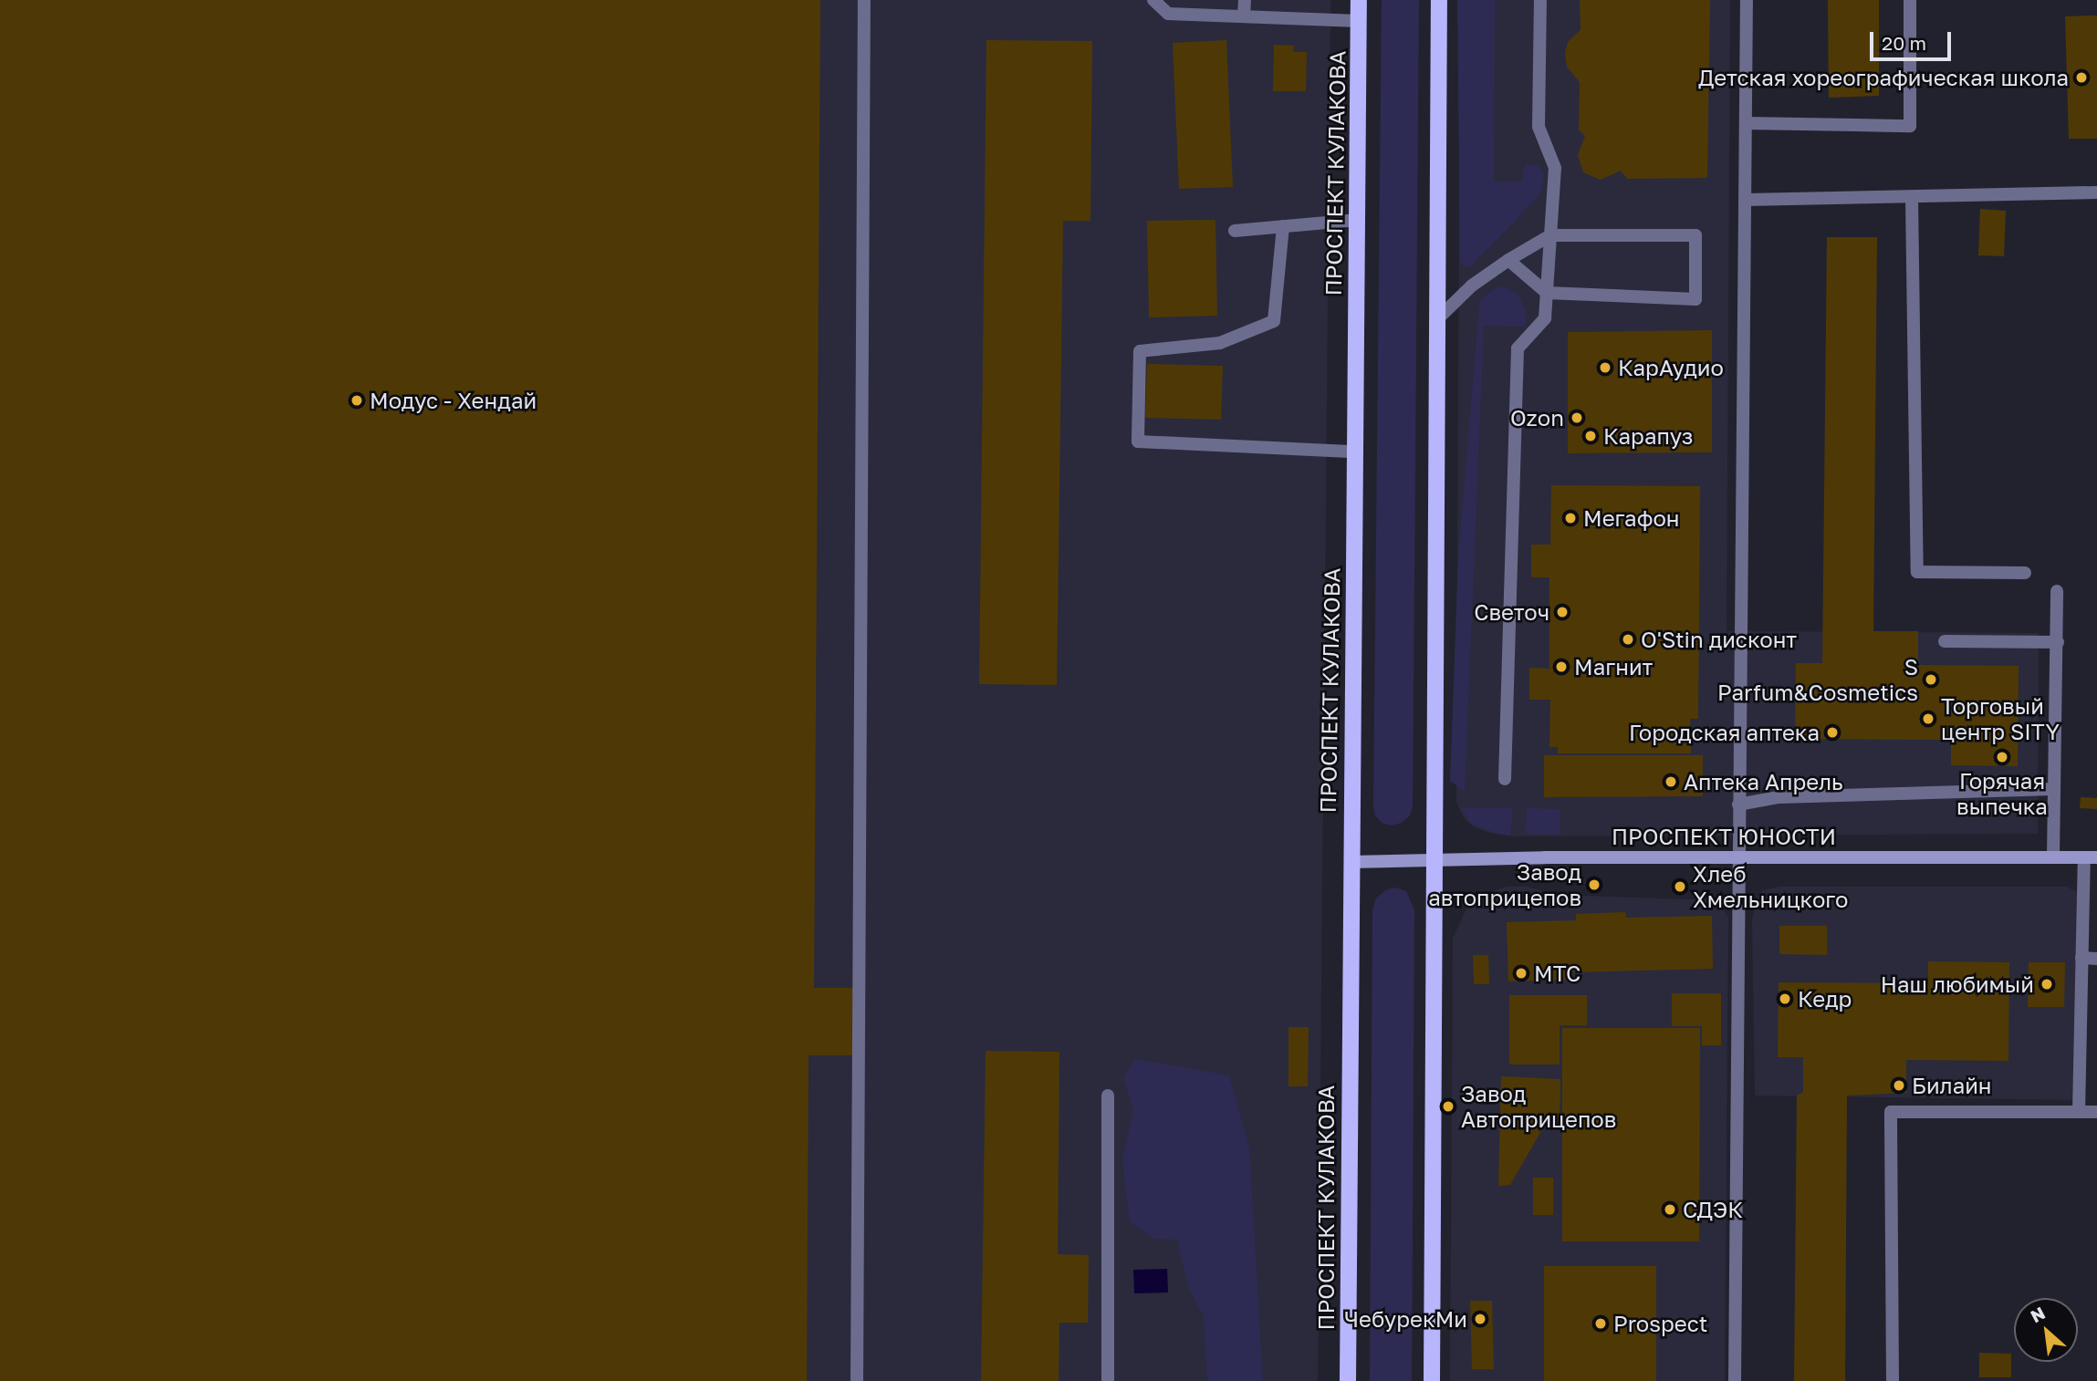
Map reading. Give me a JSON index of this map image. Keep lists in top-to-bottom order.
{
  "streets": {
    "main road": ["ПРОСПЕКТ КУЛАКОВА", "ПРОСПЕКТ ЮНОСТИ"]
  },
  "crossings": [
    ["ПРОСПЕКТ КУЛАКОВА", "ПРОСПЕКТ ЮНОСТИ"]
  ],
  "places": [
    "Детская хореографическая школа",
    "КарАудио",
    "Модус - Хендай",
    "Ozon",
    "Карапуз",
    "Мегафон",
    "Светоч",
    "O'Stin дисконт",
    "Магнит",
    "S Parfum&Cosmetics",
    "Торговый центр SITY",
    "Городская аптека",
    "Горячая выпечка",
    "Аптека Апрель",
    "Завод автоприцепов",
    "Хлеб Хмельницкого",
    "МТС",
    "Наш любимый",
    "Кедр",
    "Билайн",
    "Завод Автоприцепов",
    "СДЭК",
    "ЧебурекМи",
    "Prospect"
  ],
  "scale_bar": "20 m",
  "north": "top left"
}
